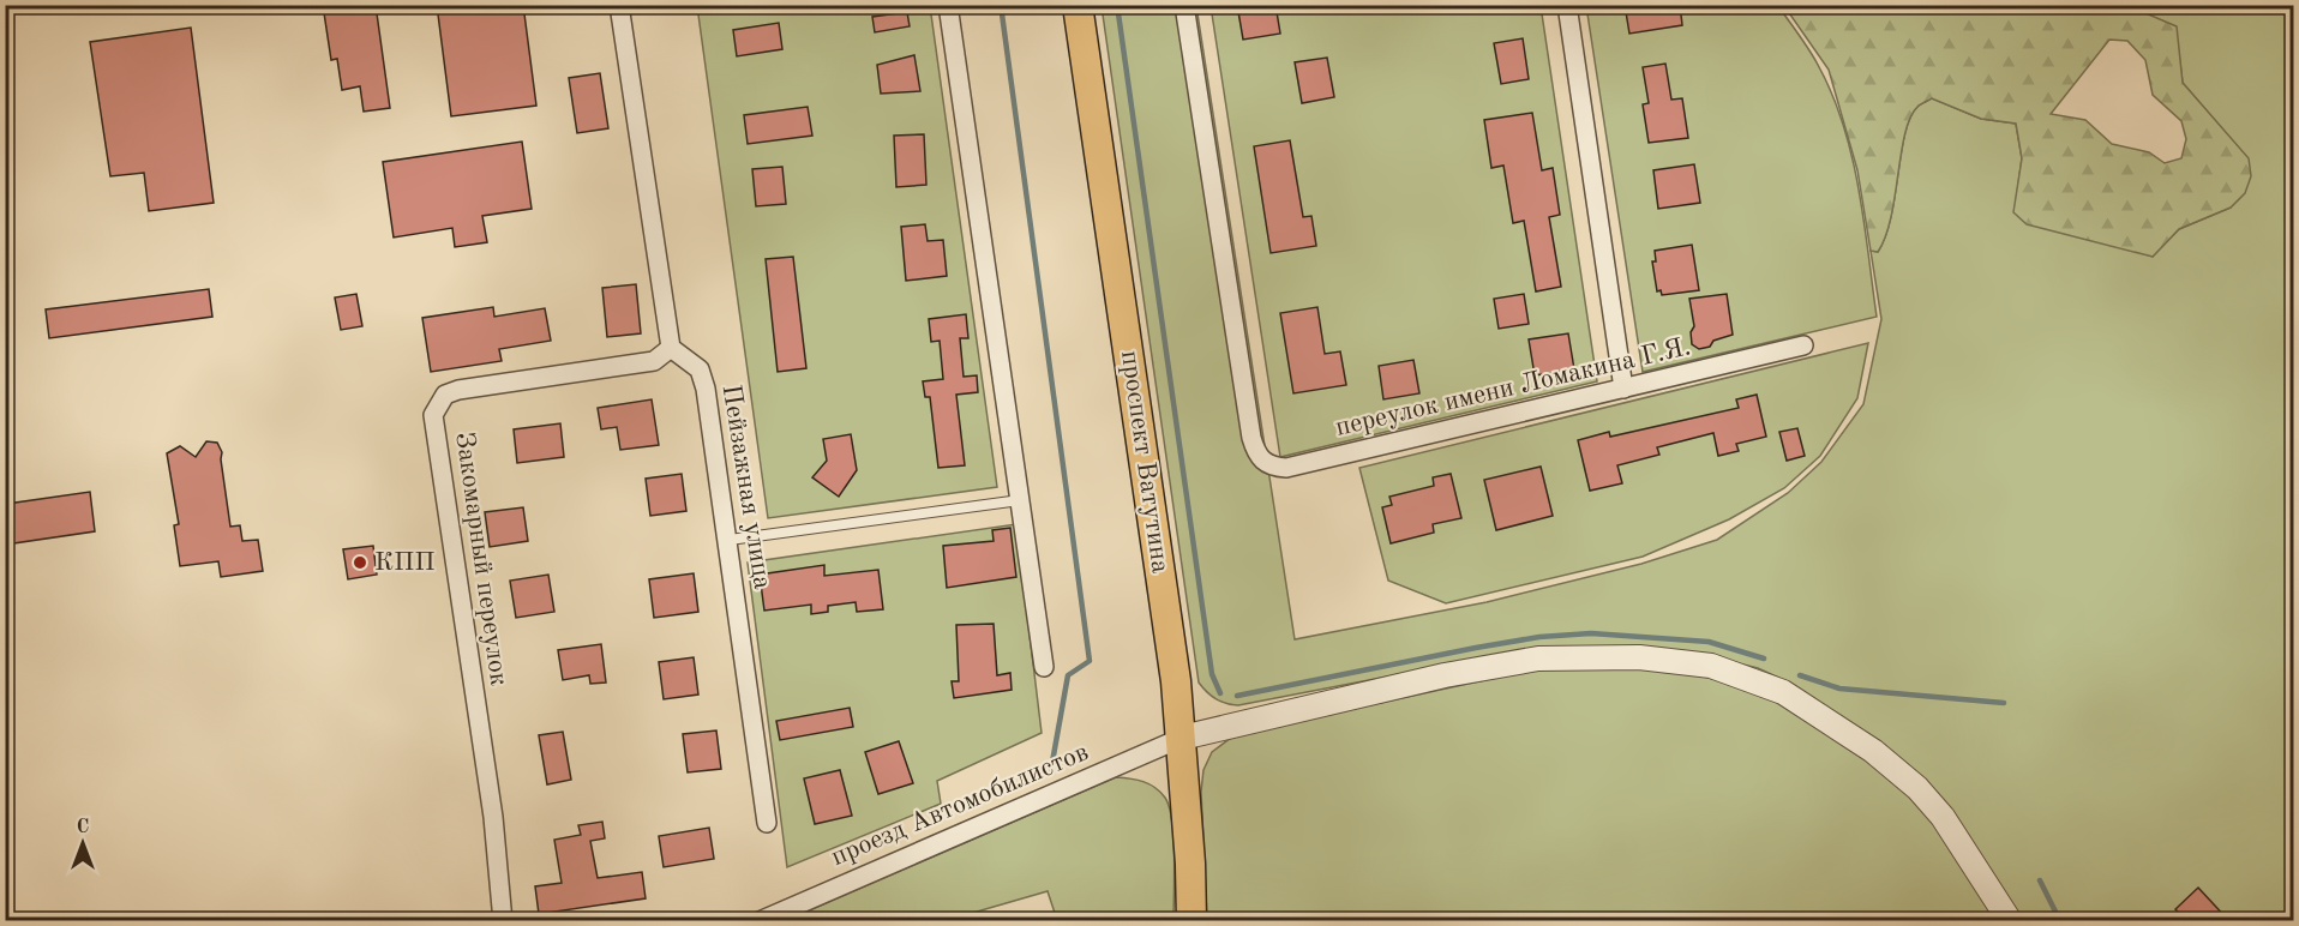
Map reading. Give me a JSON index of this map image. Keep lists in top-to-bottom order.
{
  "streets": {
    "main road": ["проспект Ватутина"],
    "street": [
      "переулок имени Ломакина Г.Я.",
      "Пейзажная улица",
      "Закомарный переулок",
      "проезд Автомобилистов"
    ]
  },
  "crossings": [
    ["проспект Ватутина", "проезд Автомобилистов"],
    ["Пейзажная улица", "Закомарный переулок"]
  ],
  "places": ["КПП"],
  "north": "top"
}
